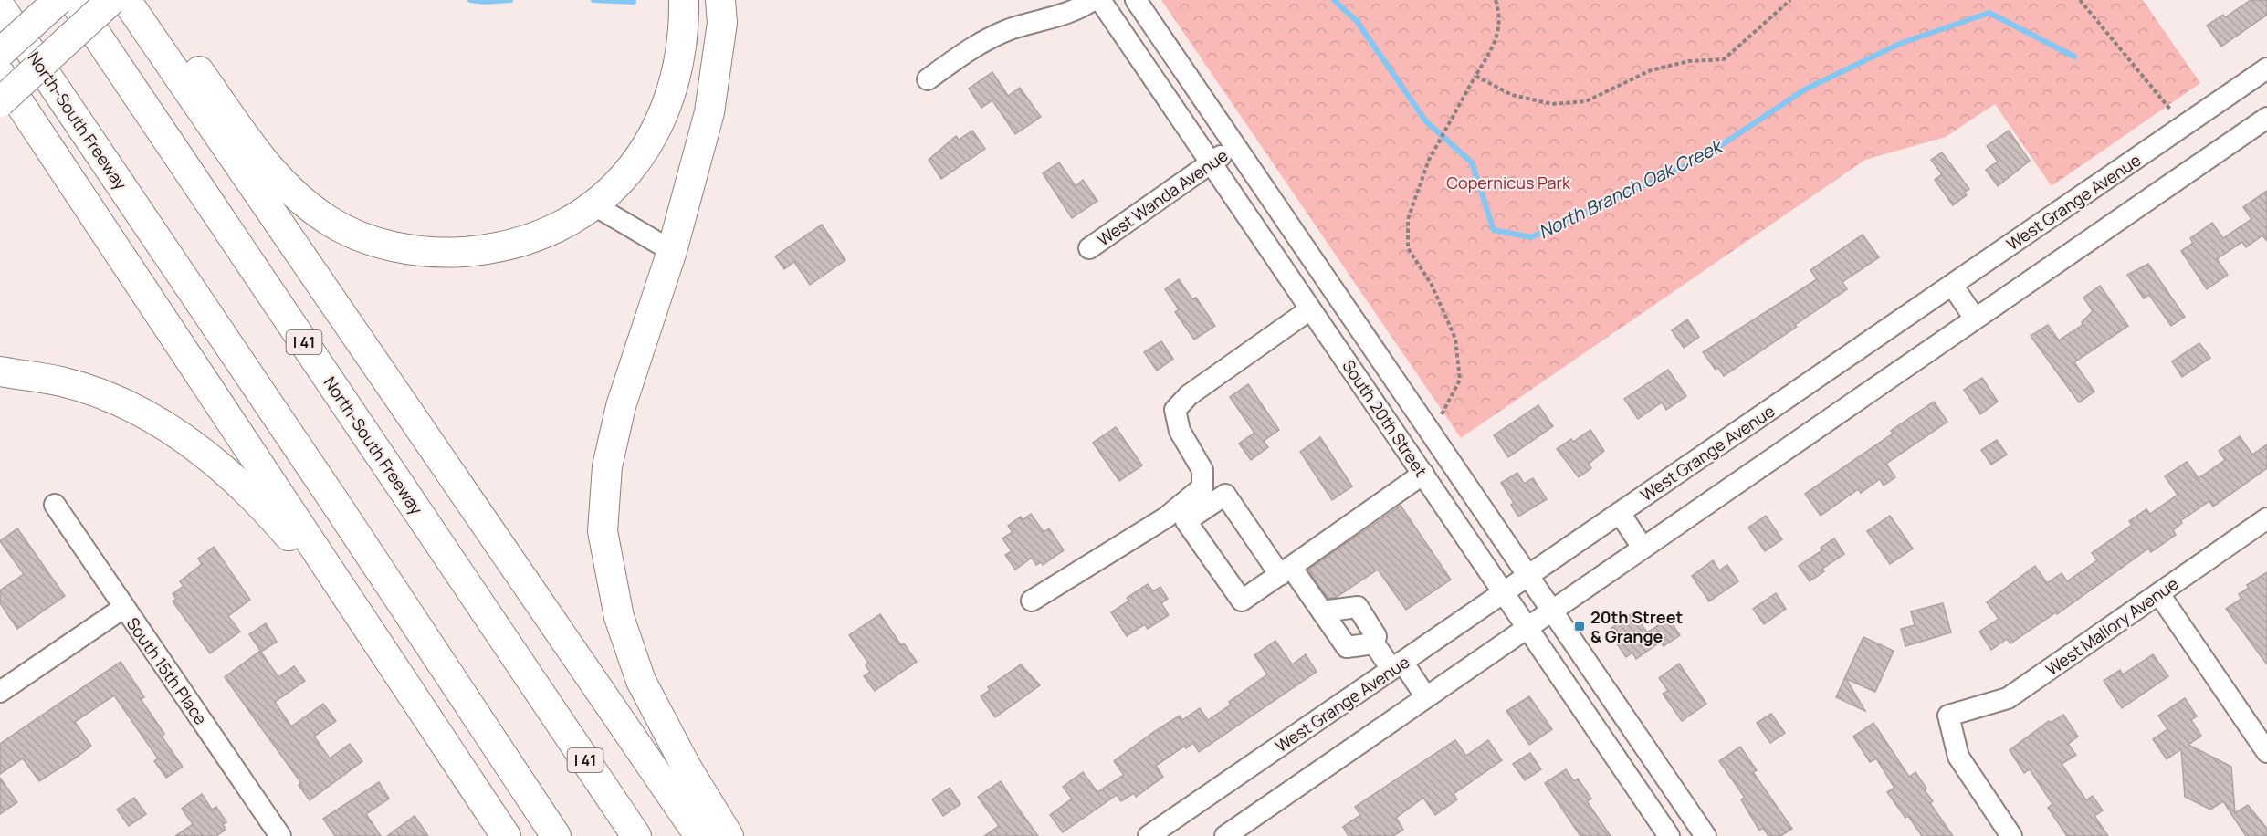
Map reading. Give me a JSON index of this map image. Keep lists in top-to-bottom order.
{
  "streets": {
    "highway": ["North-South Freeway", "I 41"],
    "street": [
      "West Wanda Avenue",
      "West Grange Avenue",
      "South 20th Street",
      "West Mallory Avenue",
      "South 15th Place"
    ]
  },
  "crossings": [
    ["West Wanda Avenue", "South 20th Street"],
    ["West Grange Avenue", "South 20th Street"]
  ],
  "water": ["North Branch Oak Creek"],
  "parks": ["Copernicus Park"],
  "places": {
    "transit": ["20th Street & Grange"]
  }
}
